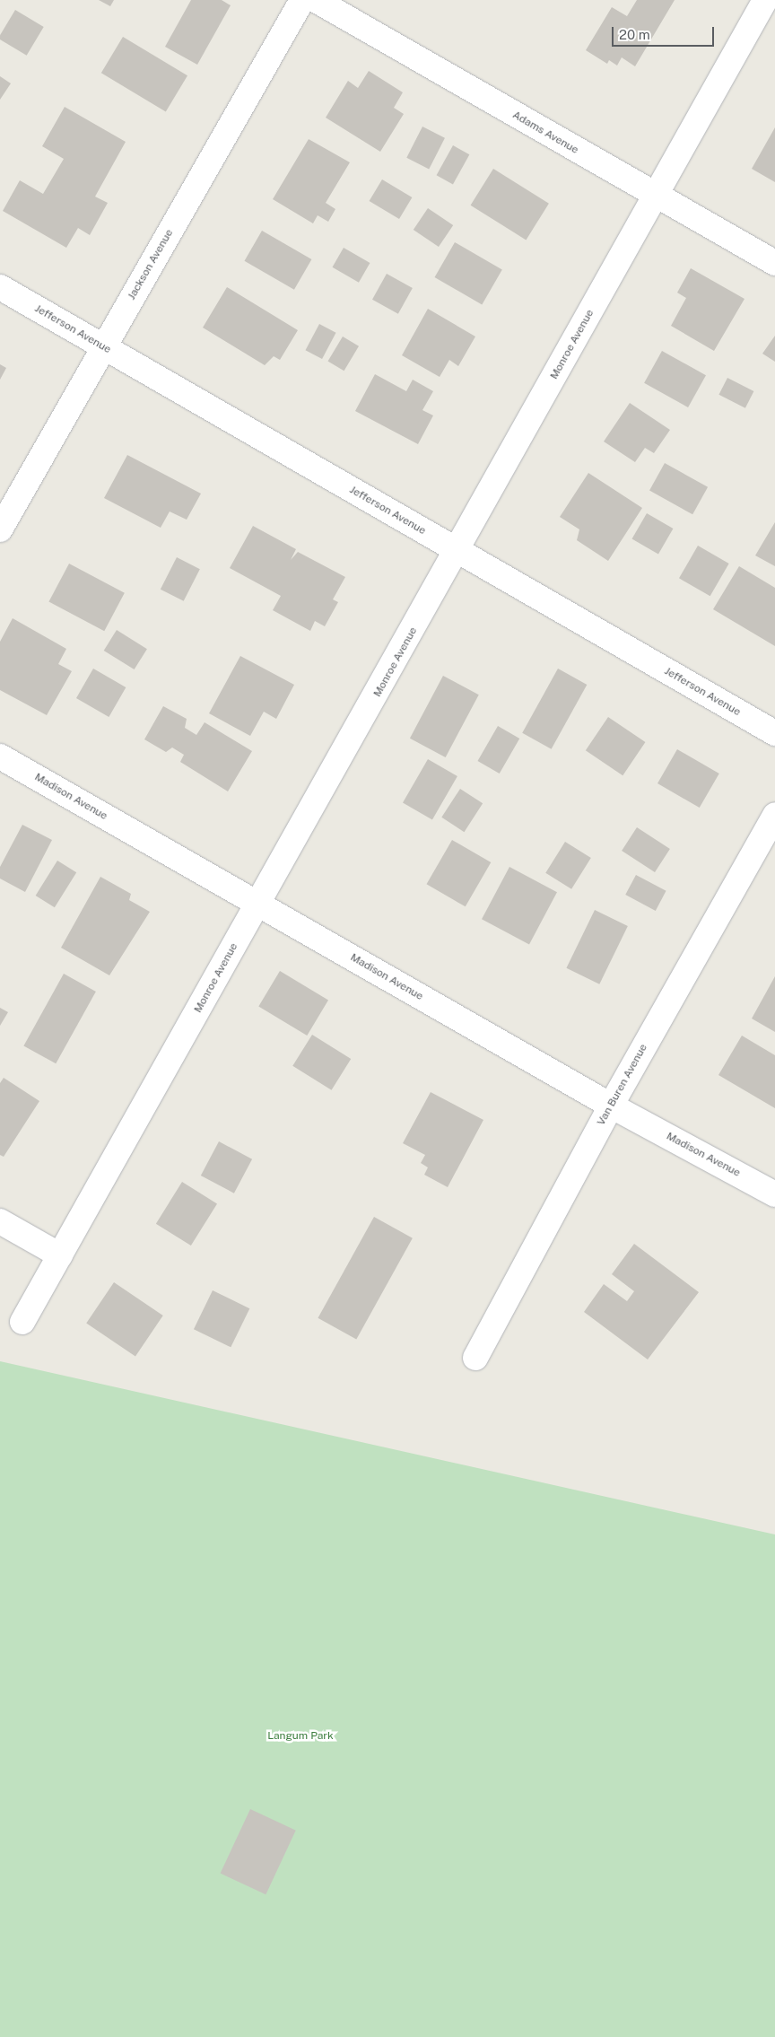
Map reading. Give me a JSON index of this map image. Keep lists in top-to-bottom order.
{
  "streets": {
    "street": [
      "Adams Avenue",
      "Jackson Avenue",
      "Jefferson Avenue",
      "Monroe Avenue",
      "Madison Avenue",
      "Van Buren Avenue"
    ]
  },
  "crossings": [
    ["Adams Avenue", "Monroe Avenue"],
    ["Jackson Avenue", "Jefferson Avenue"],
    ["Jefferson Avenue", "Monroe Avenue"],
    ["Monroe Avenue", "Madison Avenue"],
    ["Madison Avenue", "Van Buren Avenue"]
  ],
  "parks": ["Langum Park"],
  "scale_bar": "20 m"
}
